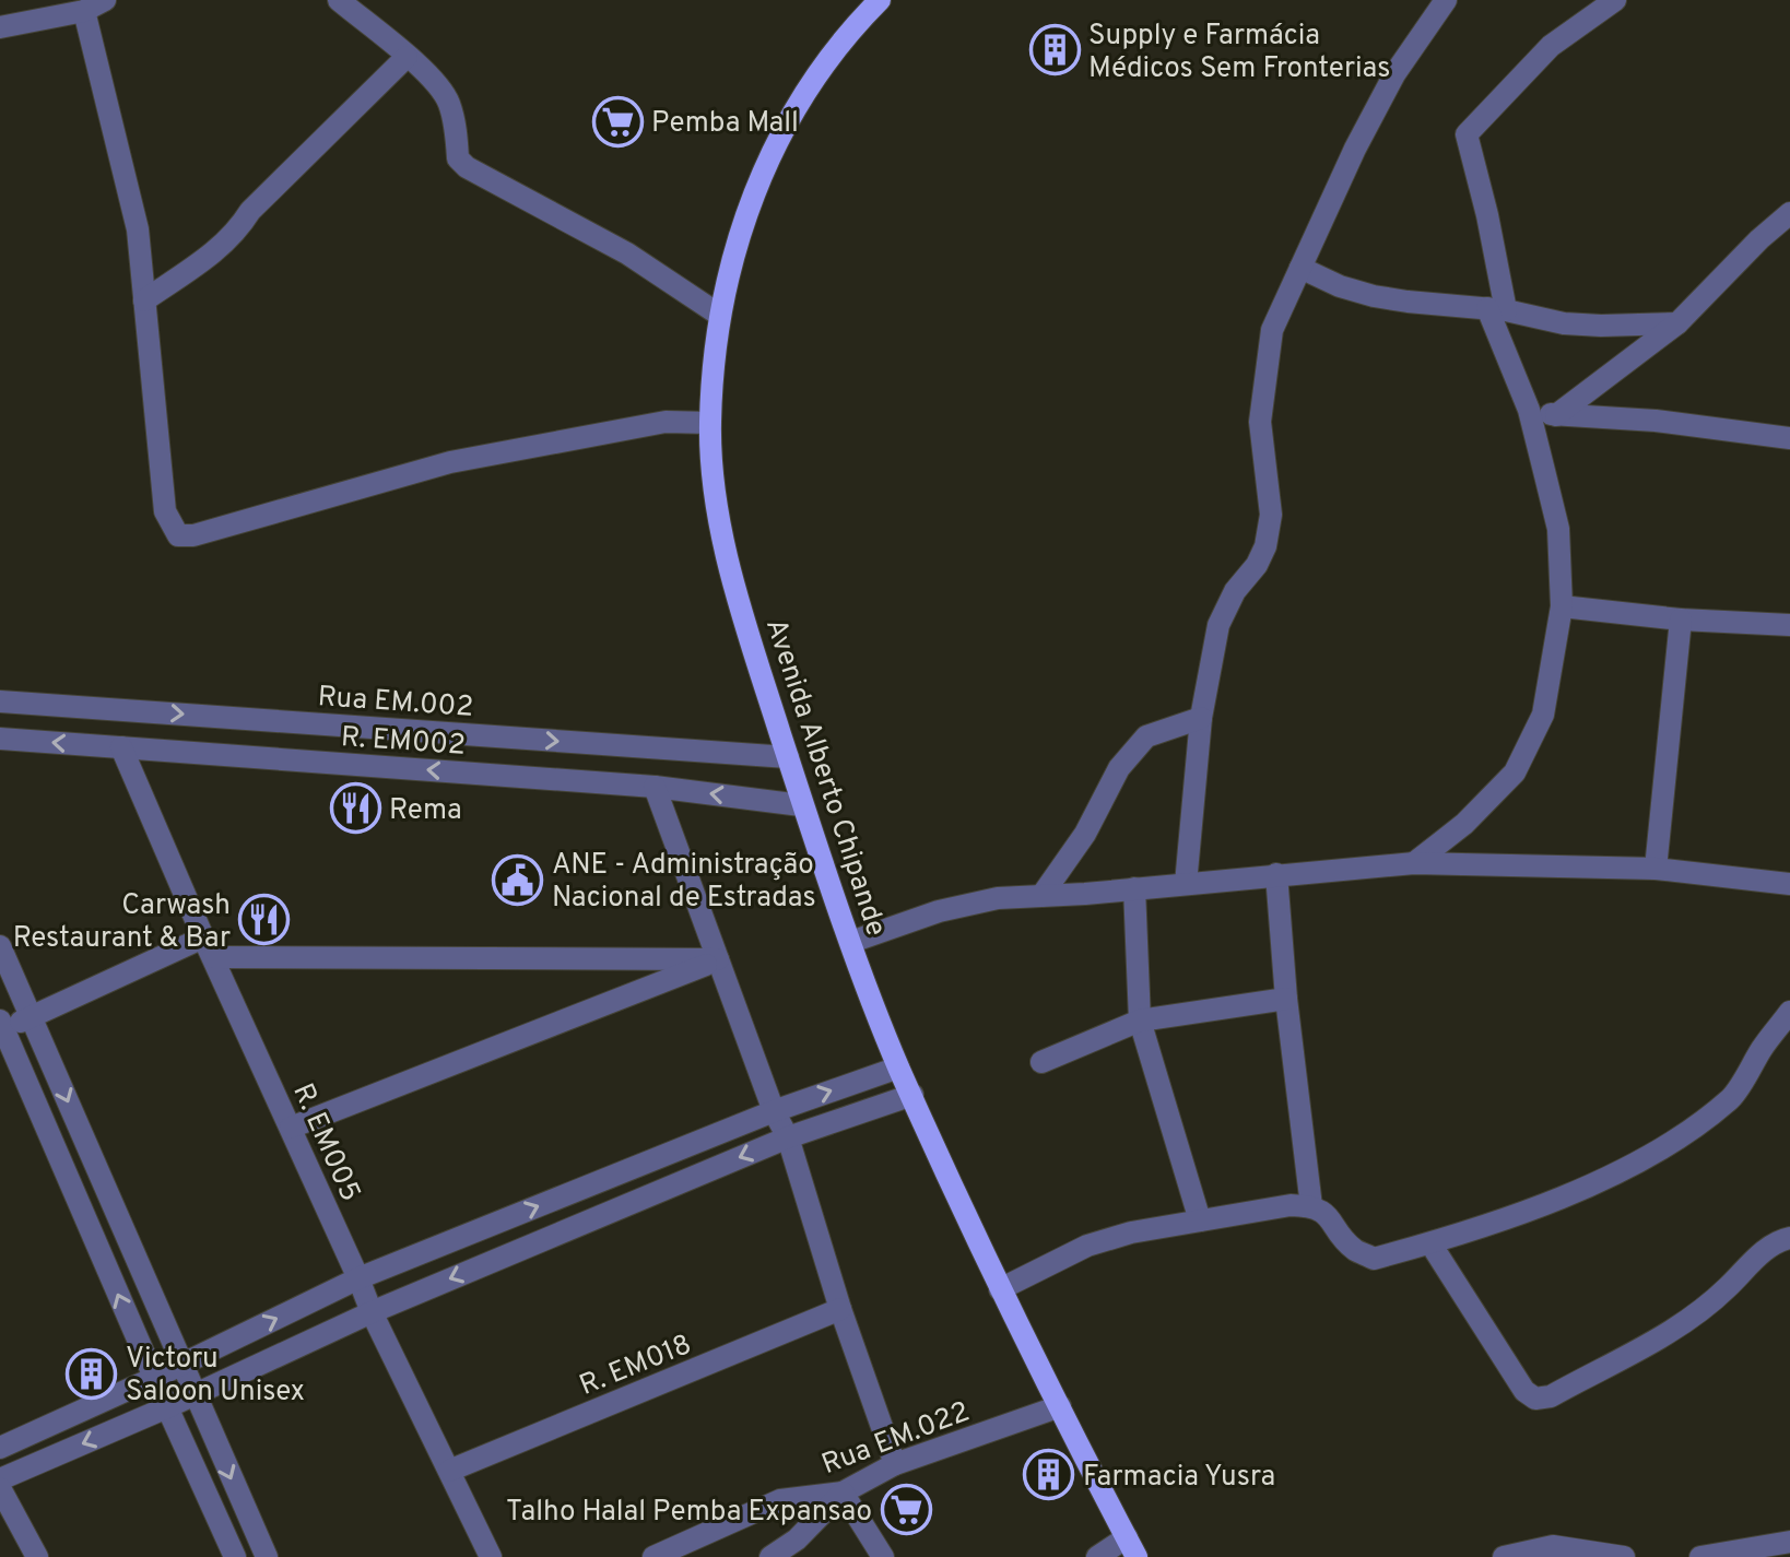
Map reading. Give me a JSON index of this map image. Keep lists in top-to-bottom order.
{
  "streets": {
    "main road": ["Avenida Alberto Chipande"],
    "street": [
      "Rua EM.002",
      "R. EM002",
      "R. EM005",
      "R. EM018",
      "Rua EM.022"
    ]
  },
  "crossings": [
    ["Rua EM.002", "Avenida Alberto Chipande"],
    ["R. EM002", "Avenida Alberto Chipande"],
    ["R. EM002", "R. EM005"],
    ["Avenida Alberto Chipande", "Rua EM.022"],
    ["R. EM005", "R. EM018"]
  ],
  "one_way": ["Rua EM.002"],
  "places": {
    "building": ["Supply e Farmácia Médicos Sem Fronterias", "Victoru Saloon Unisex", "Farmacia Yusra"],
    "supermarket": ["Pemba Mall", "Talho Halal Pemba Expansao"],
    "restaurant": ["Rema", "Carwash Restaurant & Bar"],
    "public building": ["ANE - Administração Nacional de Estradas"]
  }
}
